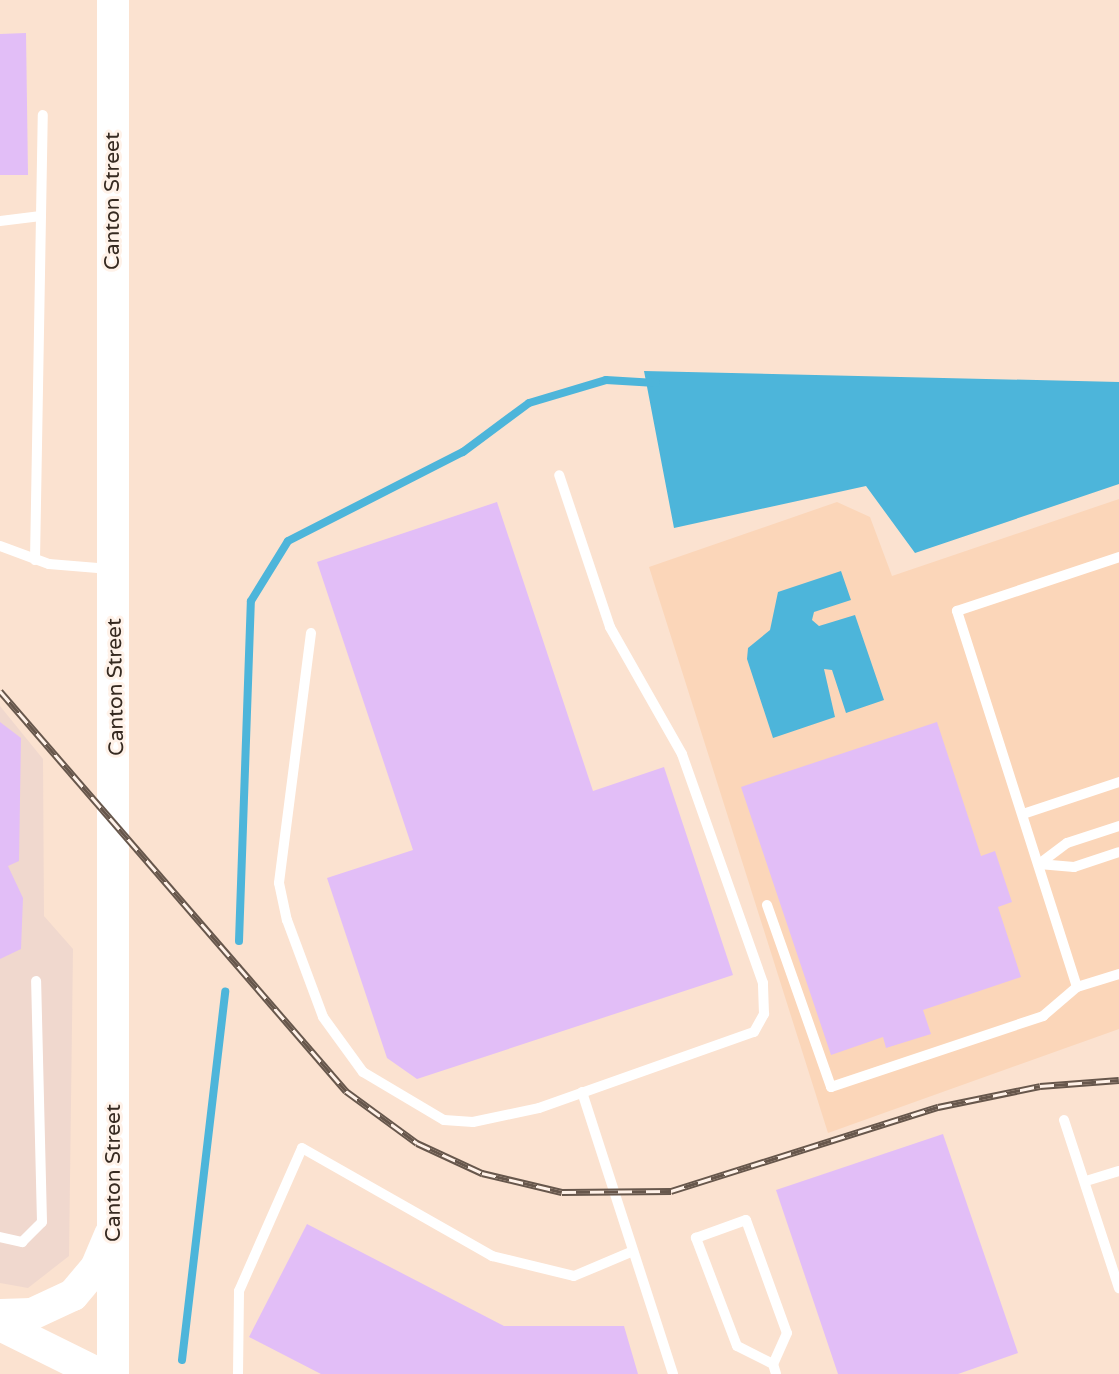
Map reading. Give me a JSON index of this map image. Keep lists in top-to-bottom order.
{
  "streets": {
    "main road": ["Canton Street"]
  }
}
